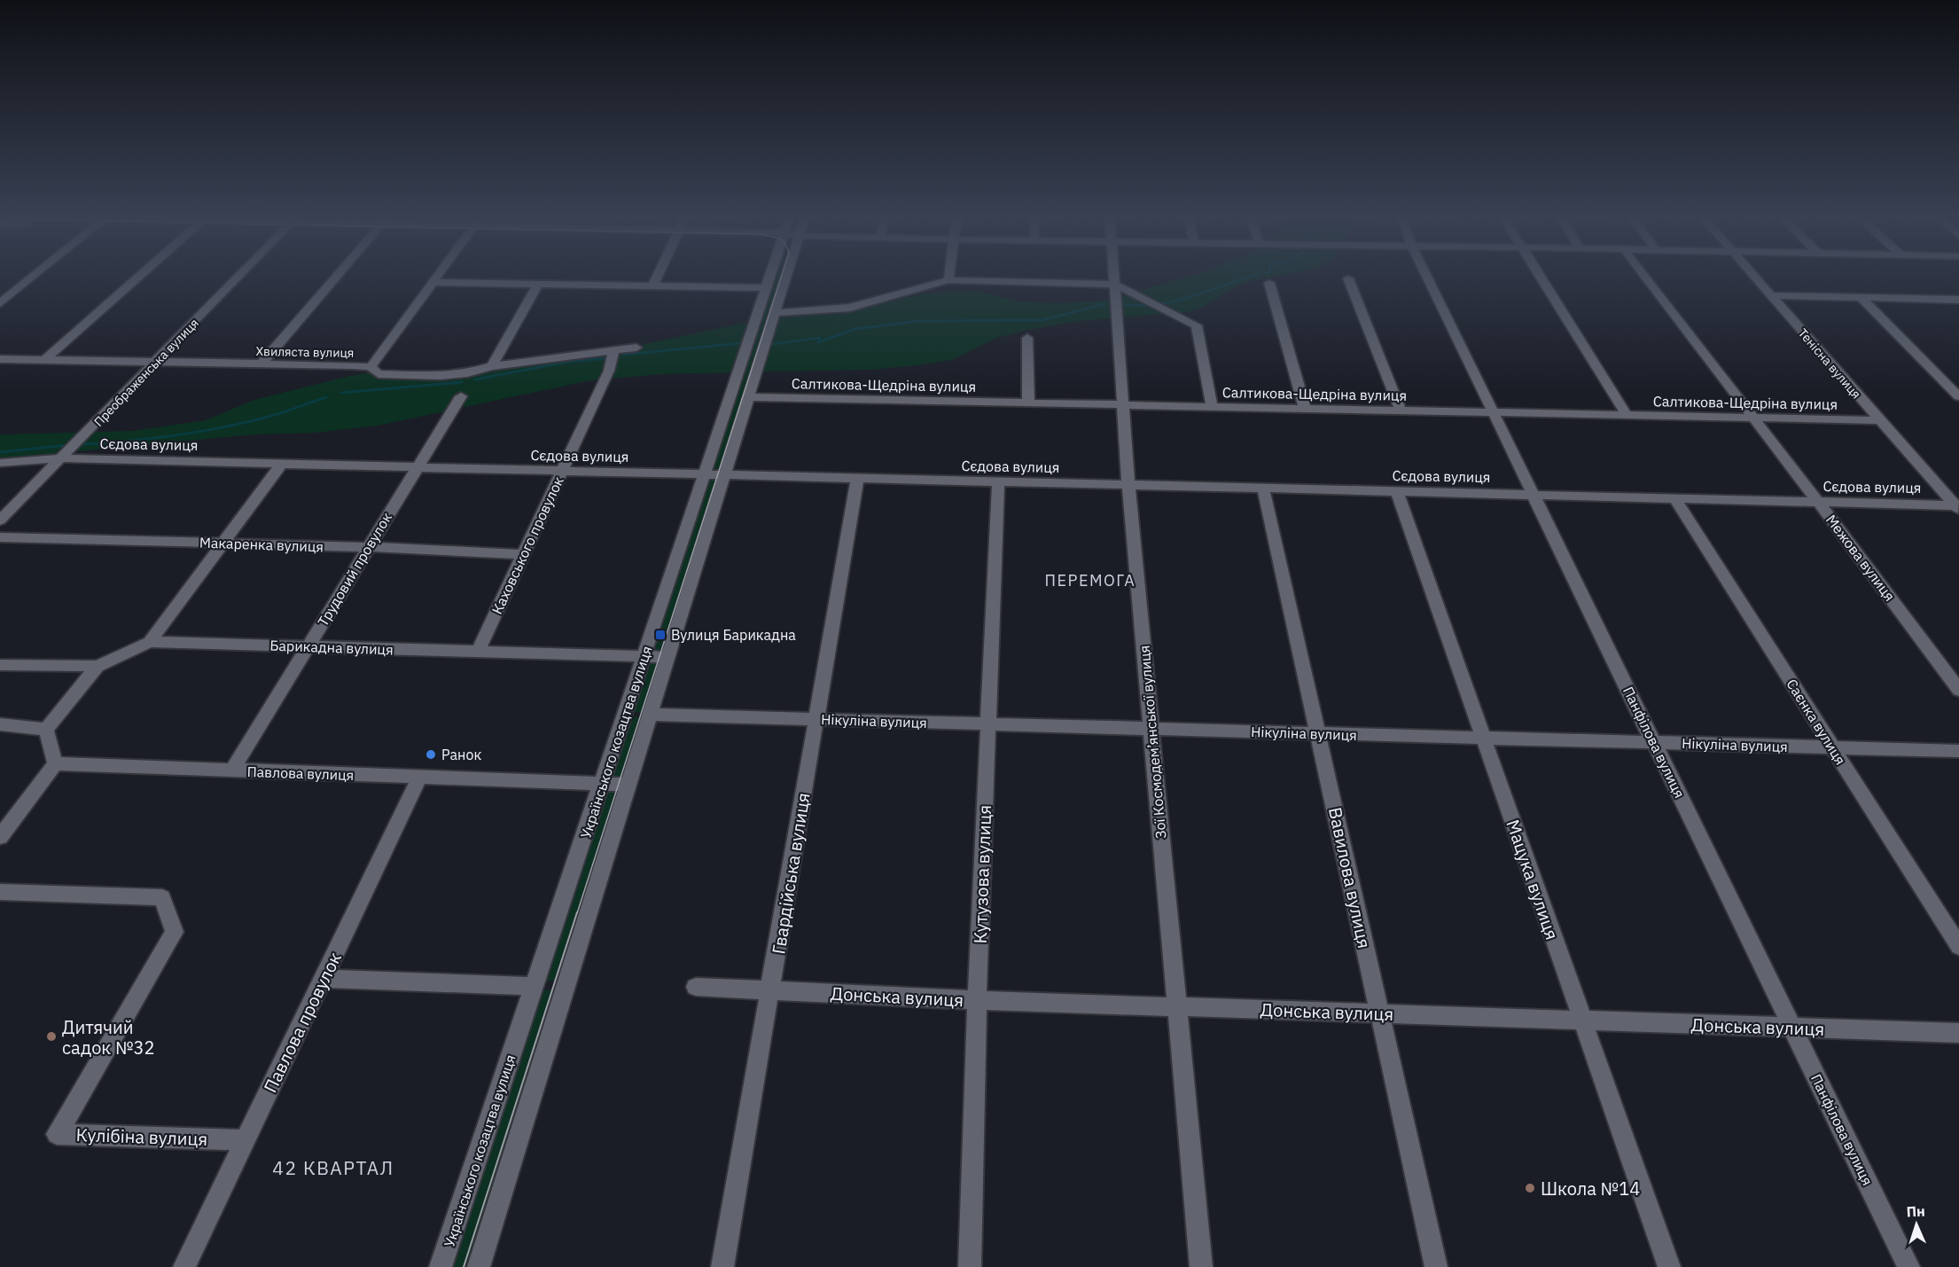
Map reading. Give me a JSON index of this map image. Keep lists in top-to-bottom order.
{
  "streets": {
    "street": [
      "Хвиляста вулиця",
      "Тенісна вулиця",
      "Преображенська вулиця",
      "Салтикова-Щедріна вулиця",
      "Сєдова вулиця",
      "Макаренка вулиця",
      "Каховського провулок",
      "Межова вулиця",
      "Трудовий провулок",
      "Барикадна вулиця",
      "Нікуліна вулиця",
      "Саєнка вулиця",
      "Українського козацтва вулиця",
      "Зої Космодем’янської вулиця",
      "Панфілова вулиця",
      "Павлова вулиця",
      "Гвардійська вулиця",
      "Кутузова вулиця",
      "Вавилова вулиця",
      "Мацука вулиця",
      "Донська вулиця",
      "Павлова провулок",
      "Кулібіна вулиця"
    ]
  },
  "crossings": [
    ["Хвиляста вулиця", "Преображенська вулиця"],
    ["Хвиляста вулиця", "Каховського провулок"],
    ["Тенісна вулиця", "Салтикова-Щедріна вулиця"],
    ["Тенісна вулиця", "Сєдова вулиця"],
    ["Преображенська вулиця", "Сєдова вулиця"],
    ["Салтикова-Щедріна вулиця", "Межова вулиця"],
    ["Салтикова-Щедріна вулиця", "Українського козацтва вулиця"],
    ["Салтикова-Щедріна вулиця", "Зої Космодем’янської вулиця"],
    ["Салтикова-Щедріна вулиця", "Панфілова вулиця"],
    ["Сєдова вулиця", "Каховського провулок"],
    ["Сєдова вулиця", "Межова вулиця"],
    ["Сєдова вулиця", "Трудовий провулок"],
    ["Сєдова вулиця", "Саєнка вулиця"],
    ["Сєдова вулиця", "Українського козацтва вулиця"],
    ["Сєдова вулиця", "Зої Космодем’янської вулиця"],
    ["Сєдова вулиця", "Панфілова вулиця"],
    ["Сєдова вулиця", "Гвардійська вулиця"],
    ["Сєдова вулиця", "Кутузова вулиця"],
    ["Сєдова вулиця", "Вавилова вулиця"],
    ["Сєдова вулиця", "Мацука вулиця"],
    ["Макаренка вулиця", "Каховського провулок"],
    ["Макаренка вулиця", "Трудовий провулок"],
    ["Каховського провулок", "Барикадна вулиця"],
    ["Трудовий провулок", "Барикадна вулиця"],
    ["Трудовий провулок", "Павлова вулиця"],
    ["Барикадна вулиця", "Українського козацтва вулиця"],
    ["Нікуліна вулиця", "Саєнка вулиця"],
    ["Нікуліна вулиця", "Українського козацтва вулиця"],
    ["Нікуліна вулиця", "Зої Космодем’янської вулиця"],
    ["Нікуліна вулиця", "Панфілова вулиця"],
    ["Нікуліна вулиця", "Гвардійська вулиця"],
    ["Нікуліна вулиця", "Кутузова вулиця"],
    ["Нікуліна вулиця", "Вавилова вулиця"],
    ["Нікуліна вулиця", "Мацука вулиця"],
    ["Українського козацтва вулиця", "Павлова вулиця"],
    ["Зої Космодем’янської вулиця", "Донська вулиця"],
    ["Панфілова вулиця", "Донська вулиця"],
    ["Павлова вулиця", "Павлова провулок"],
    ["Гвардійська вулиця", "Донська вулиця"],
    ["Кутузова вулиця", "Донська вулиця"],
    ["Вавилова вулиця", "Донська вулиця"],
    ["Мацука вулиця", "Донська вулиця"],
    ["Павлова провулок", "Кулібіна вулиця"]
  ],
  "districts": ["ПЕРЕМОГА", "42 КВАРТАЛ"],
  "places": {
    "transit": ["Вулиця Барикадна"],
    "other": ["Ранок", "Дитячий садок №32", "Школа №14"]
  },
  "north": "top"
}
